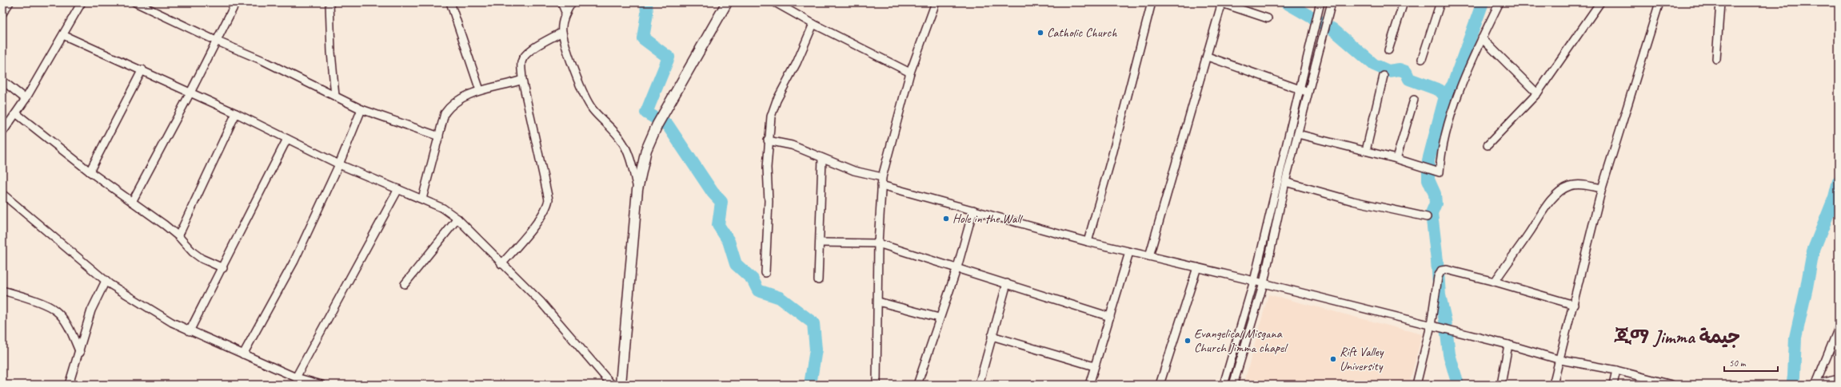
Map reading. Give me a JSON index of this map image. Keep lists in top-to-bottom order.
{
  "districts": ["ጂማ Jimma جيمة"],
  "places": [
    "Catholic Church",
    "Hole in the Wall",
    "Evangelical Misgana Church Jimma chapel",
    "Rift Valley University"
  ],
  "scale_bar": "50 m"
}
